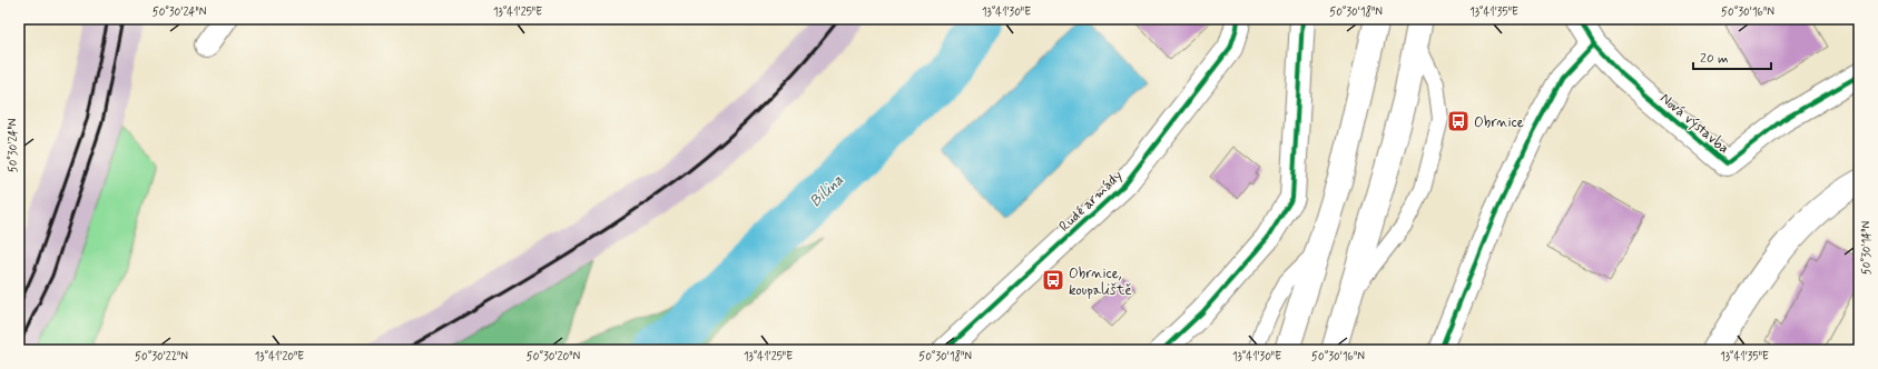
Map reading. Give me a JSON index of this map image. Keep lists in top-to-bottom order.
{
  "streets": {
    "main road": ["Nová výstavba", "Rudé armády"]
  },
  "water": ["Bílina"],
  "places": {
    "bus stop": ["Obrnice", "Obrnice, koupaliště"]
  },
  "scale_bar": "20 m",
  "coordinates": [
    "50°30'24\"N",
    "13°41'25\"E",
    "13°41'30\"E",
    "50°30'18\"N",
    "13°41'35\"E",
    "50°30'16\"N",
    "50°30'14\"N",
    "50°30'22\"N",
    "13°41'20\"E",
    "50°30'20\"N"
  ]
}
